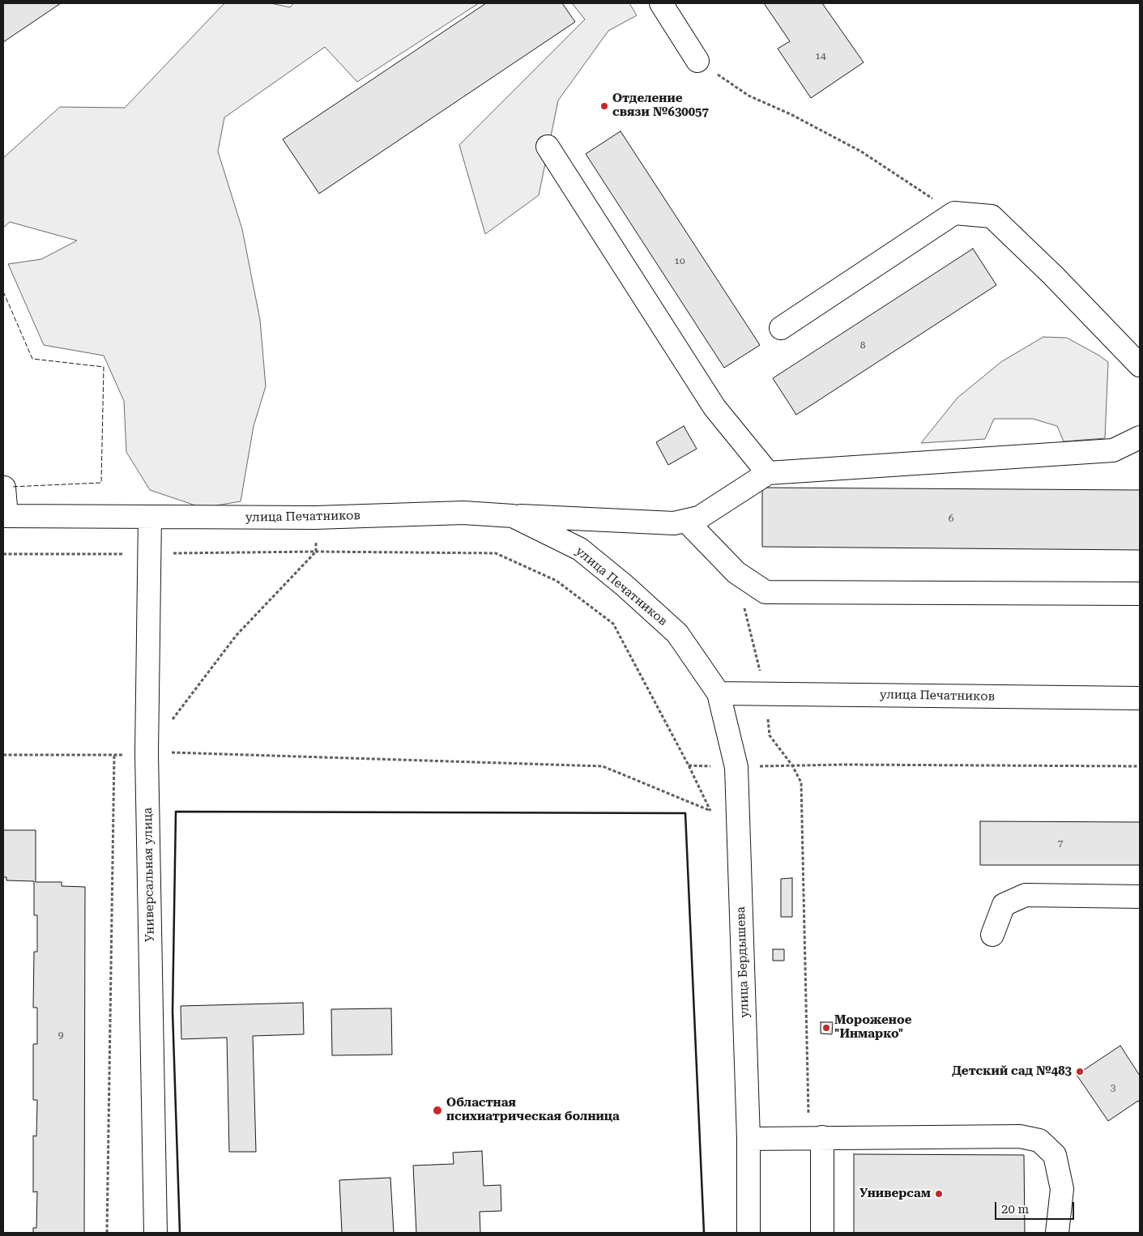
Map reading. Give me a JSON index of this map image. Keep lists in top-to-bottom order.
{
  "streets": {
    "street": ["улица Печатников", "Универсальная улица", "улица Бердышева"]
  },
  "crossings": [
    ["улица Печатников", "Универсальная улица"],
    ["улица Печатников", "улица Бердышева"]
  ],
  "places": [
    "Отделение связи №630057",
    "Мороженое \"Инмарко\"",
    "Детский сад №483",
    "Областная психиатрическая болница",
    "Универсам"
  ],
  "house_numbers": [
    "14",
    "10",
    "8",
    "6",
    "7",
    "9",
    "3"
  ],
  "scale_bar": "20 m"
}
